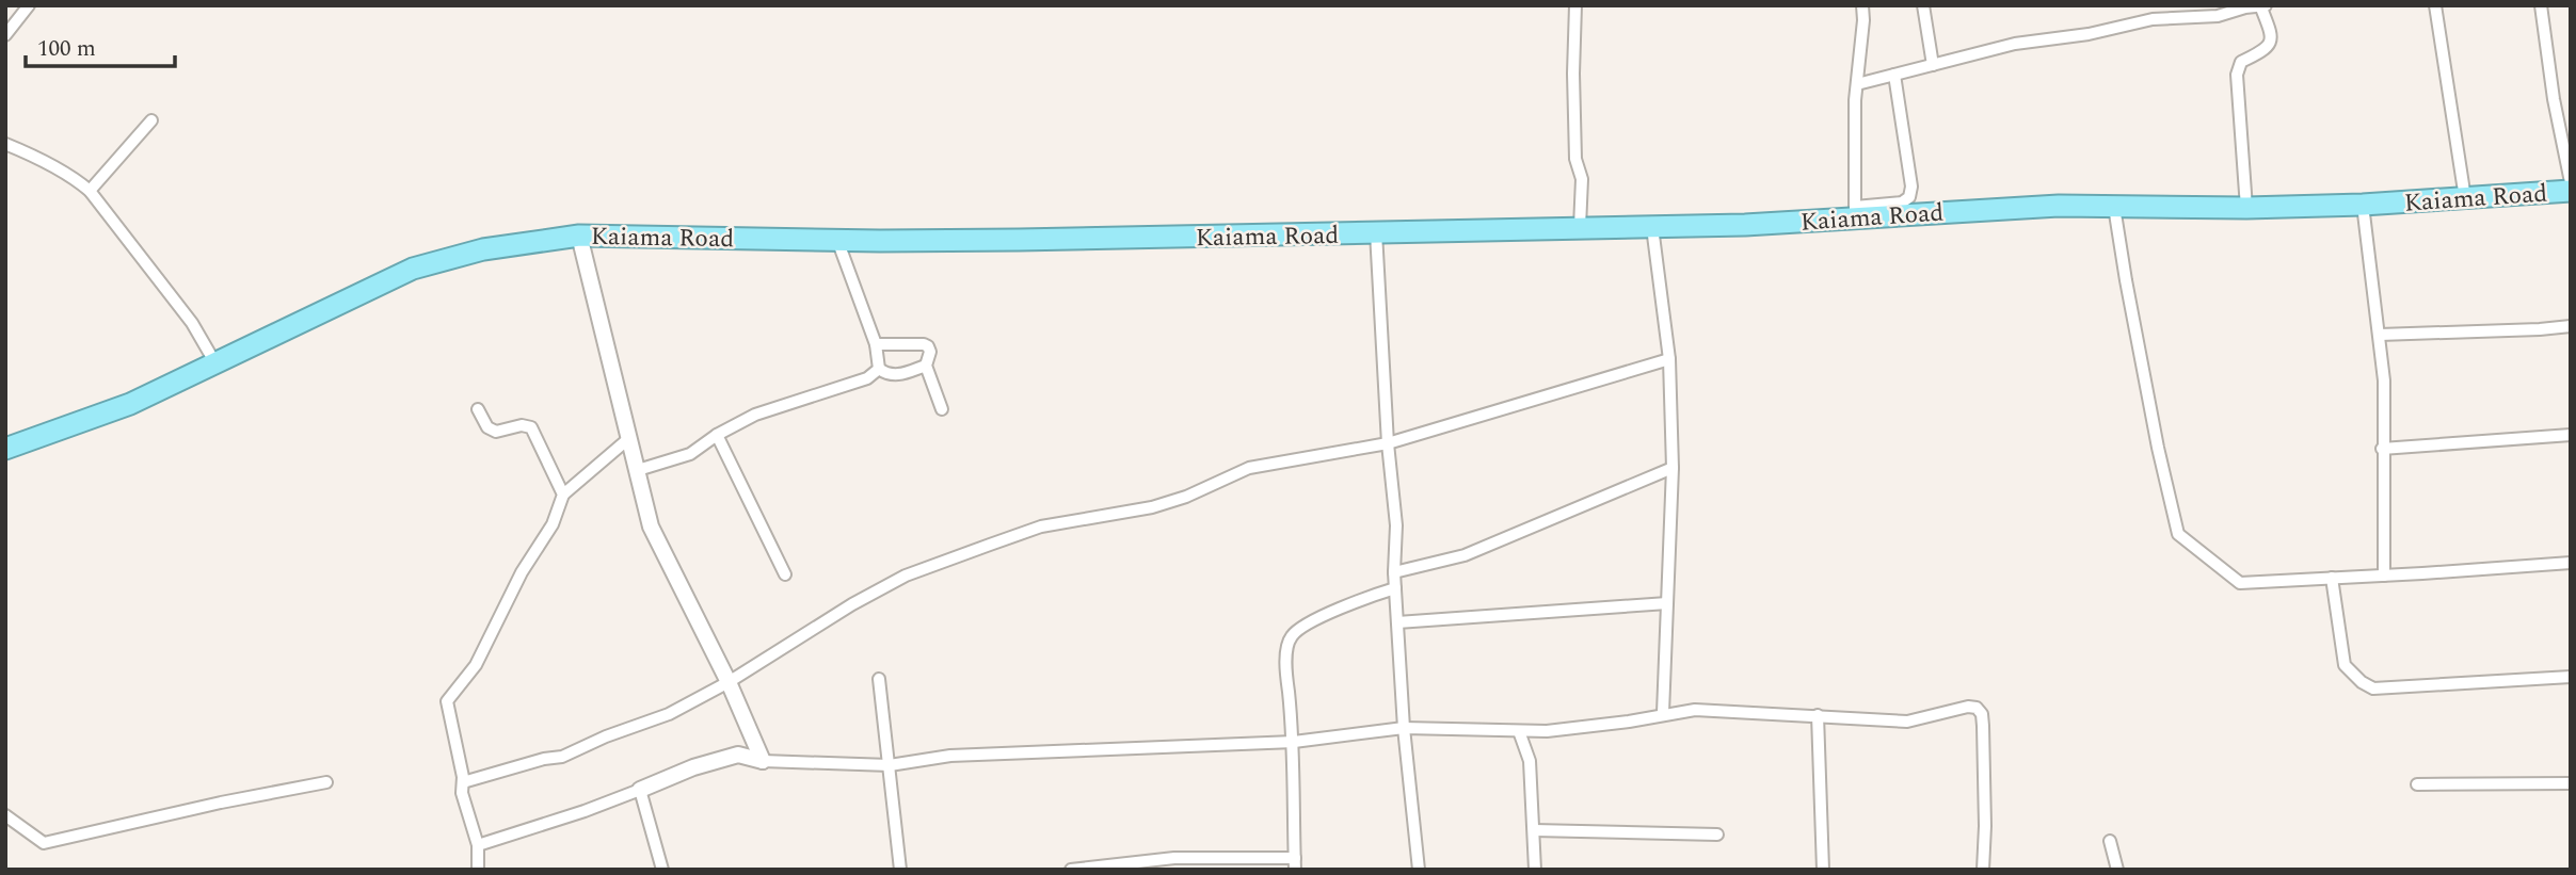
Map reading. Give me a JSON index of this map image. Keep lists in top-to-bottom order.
{
  "streets": {
    "highway": ["Kaiama Road"]
  },
  "scale_bar": "100 m"
}
